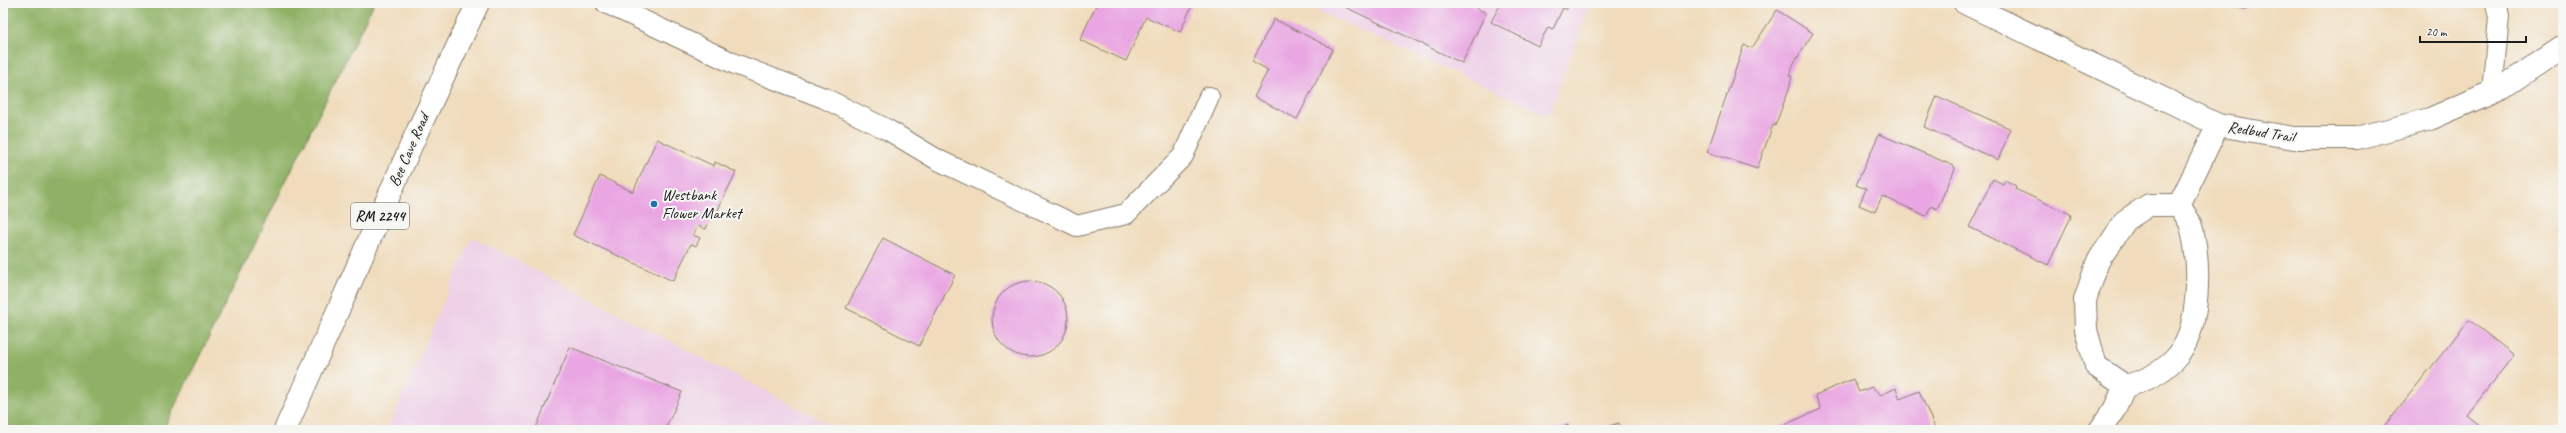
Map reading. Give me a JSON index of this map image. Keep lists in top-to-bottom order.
{
  "streets": {
    "street": ["Redbud Trail", "Bee Cave Road", "RM 2244"]
  },
  "places": ["Westbank Flower Market"],
  "scale_bar": "20 m"
}
